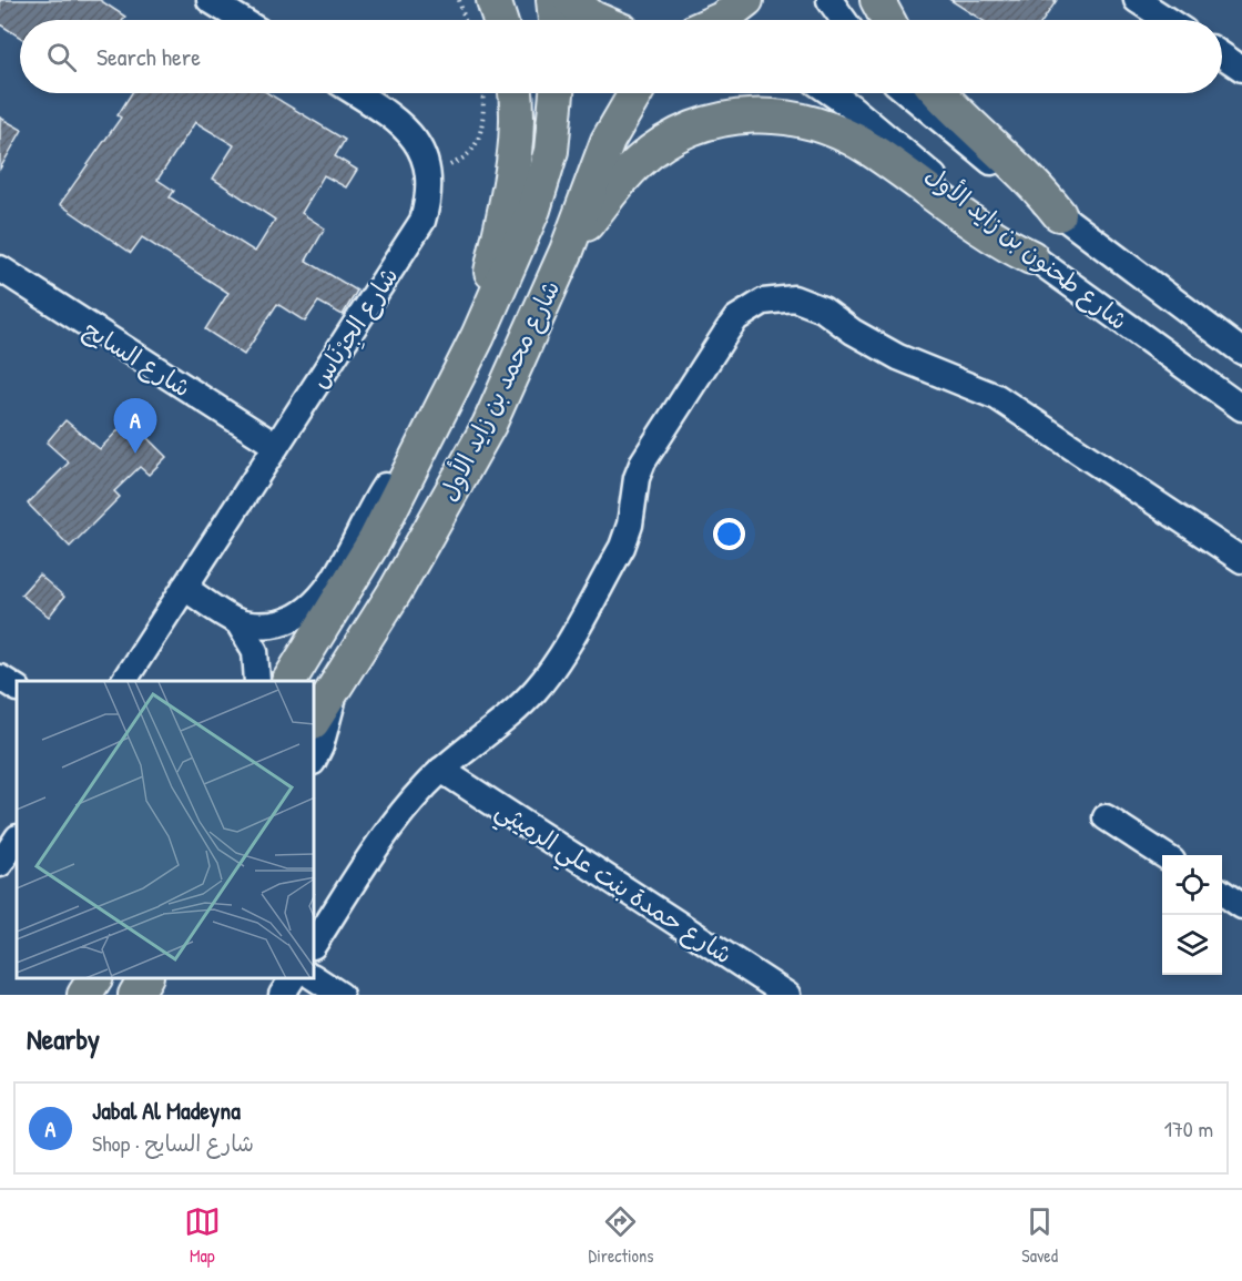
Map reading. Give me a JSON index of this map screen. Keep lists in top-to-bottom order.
{
  "streets": {
    "main road": ["شارع محمد بن زايد الأول"],
    "street": [
      "شارع طحنون بن زايد الأول",
      "شارع الجِرْنَاس",
      "شارع السايح",
      "شارع حمدة بنت علي الرميثي"
    ]
  },
  "crossings": [
    ["شارع الجِرْنَاس", "شارع السايح"]
  ],
  "page": {
    "search": "Search here",
    "pins": "A",
    "heading": "Nearby",
    "list": [
      {
        "mark": "A",
        "name": "Jabal Al Madeyna",
        "note": "Shop · شارع السايح",
        "value": "170 m"
      }
    ],
    "nav": ["Map", "Directions", "Saved"]
  }
}
